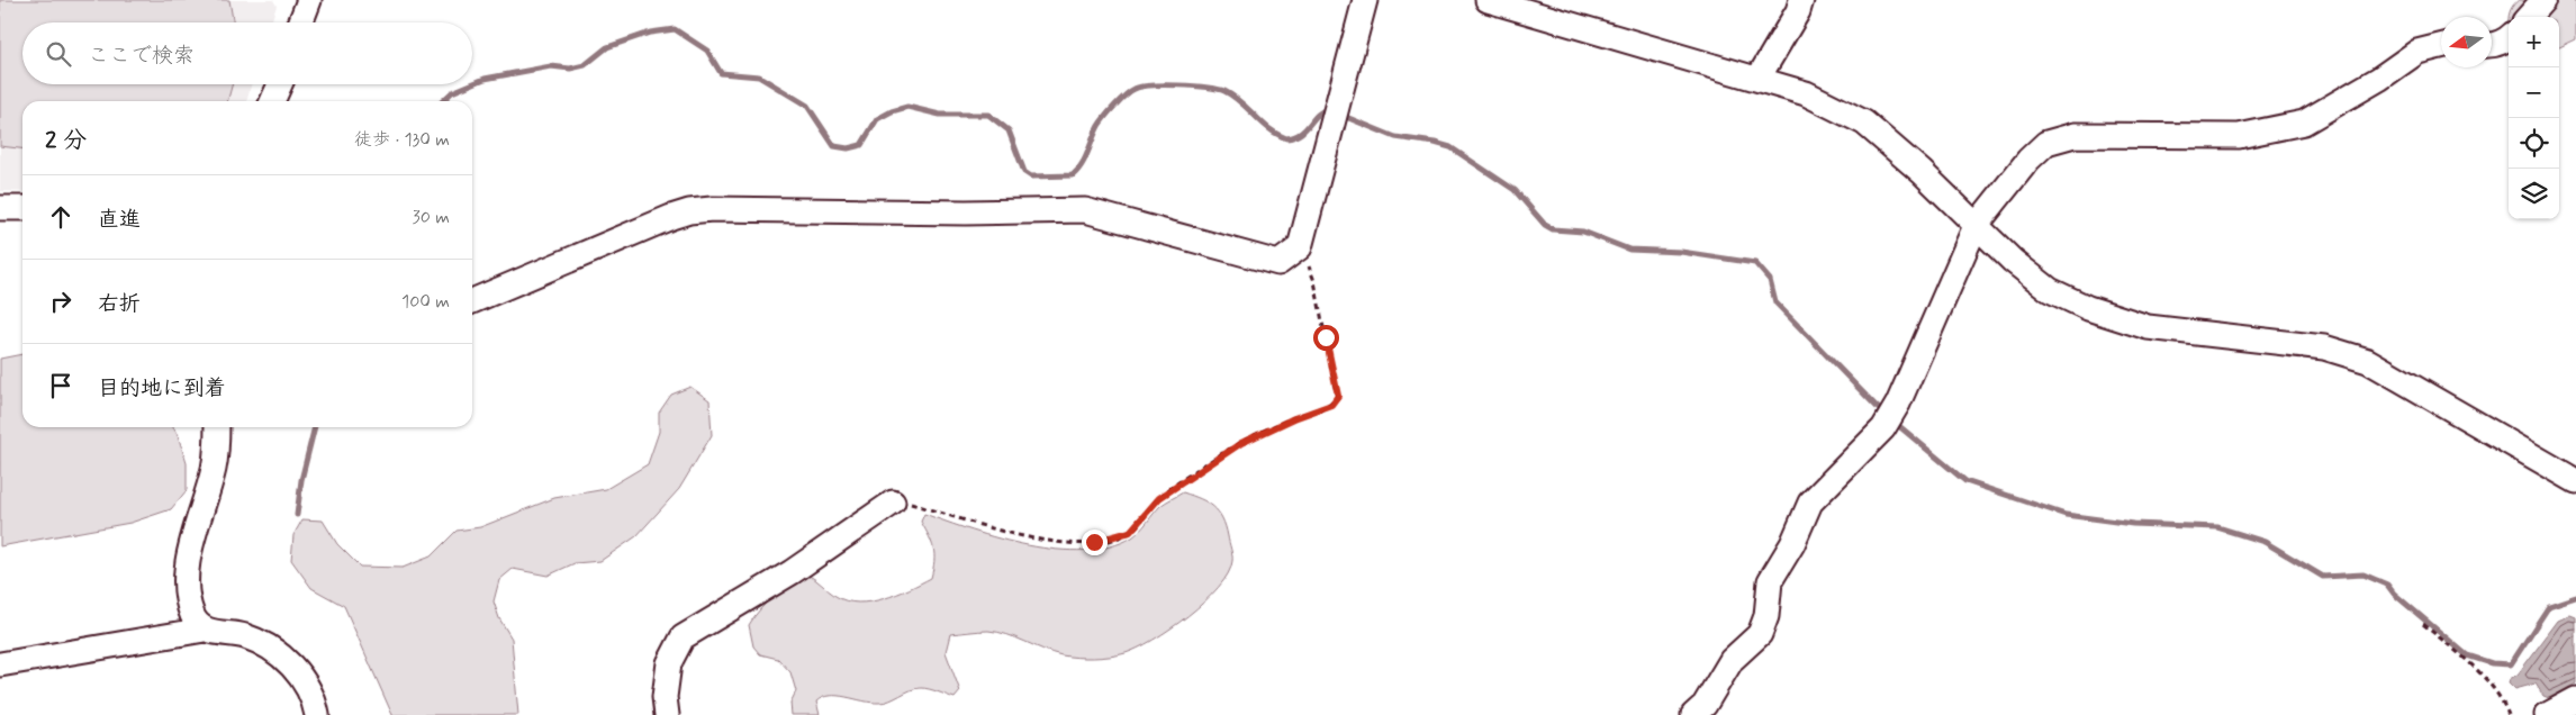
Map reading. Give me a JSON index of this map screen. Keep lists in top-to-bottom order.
{
  "north": "left",
  "page": {
    "map_buttons": ["+", "−"],
    "search": "ここで検索",
    "heading": ["2 分", "徒歩 · 130 m"],
    "list": [
      ["直進", "30 m"],
      ["右折", "100 m"],
      "目的地に到着"
    ]
  }
}
